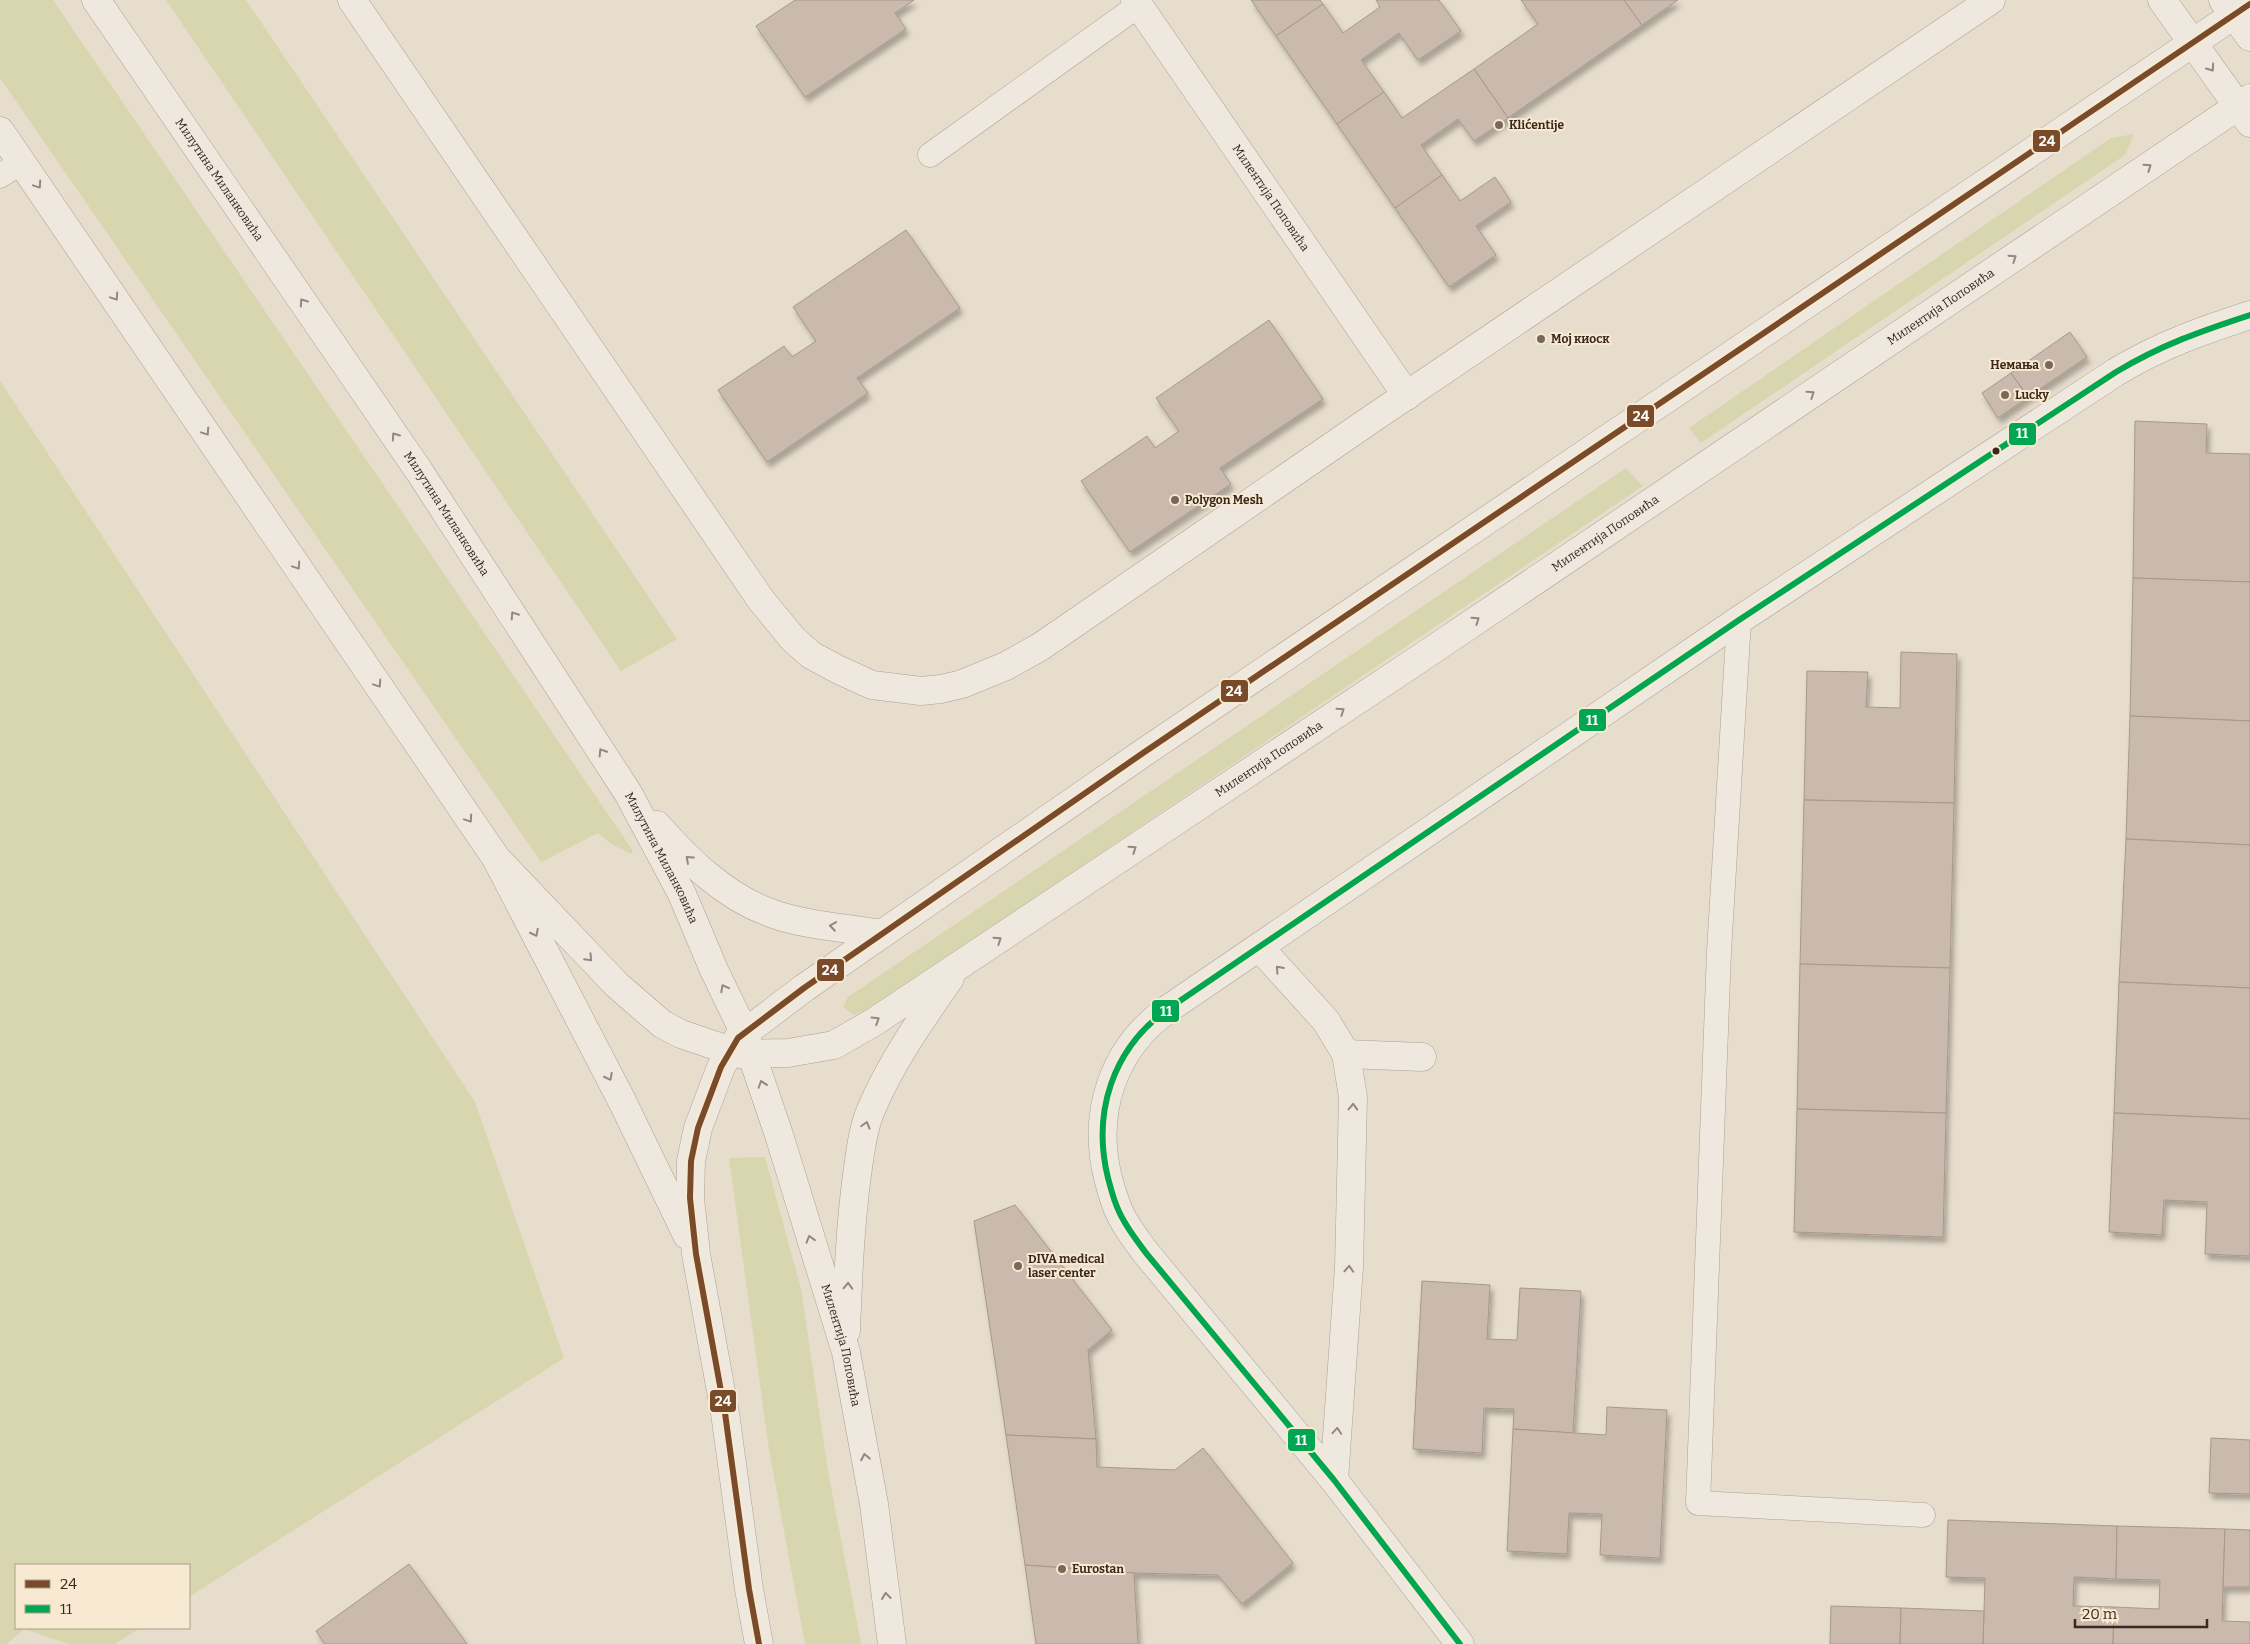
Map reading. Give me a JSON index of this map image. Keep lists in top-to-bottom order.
{
  "streets": {
    "street": ["Милутина Миланковића", "Милентија Поповића"]
  },
  "crossings": [
    ["Милутина Миланковића", "Милентија Поповића"]
  ],
  "places": [
    "Klićentije",
    "Мој киоск",
    "Немања",
    "Lucky",
    "Polygon Mesh",
    "DIVA medical laser center",
    "Eurostan"
  ],
  "lines": ["transit line 24", "transit line 11"],
  "legend": ["24", "11"],
  "scale_bar": "20 m"
}
